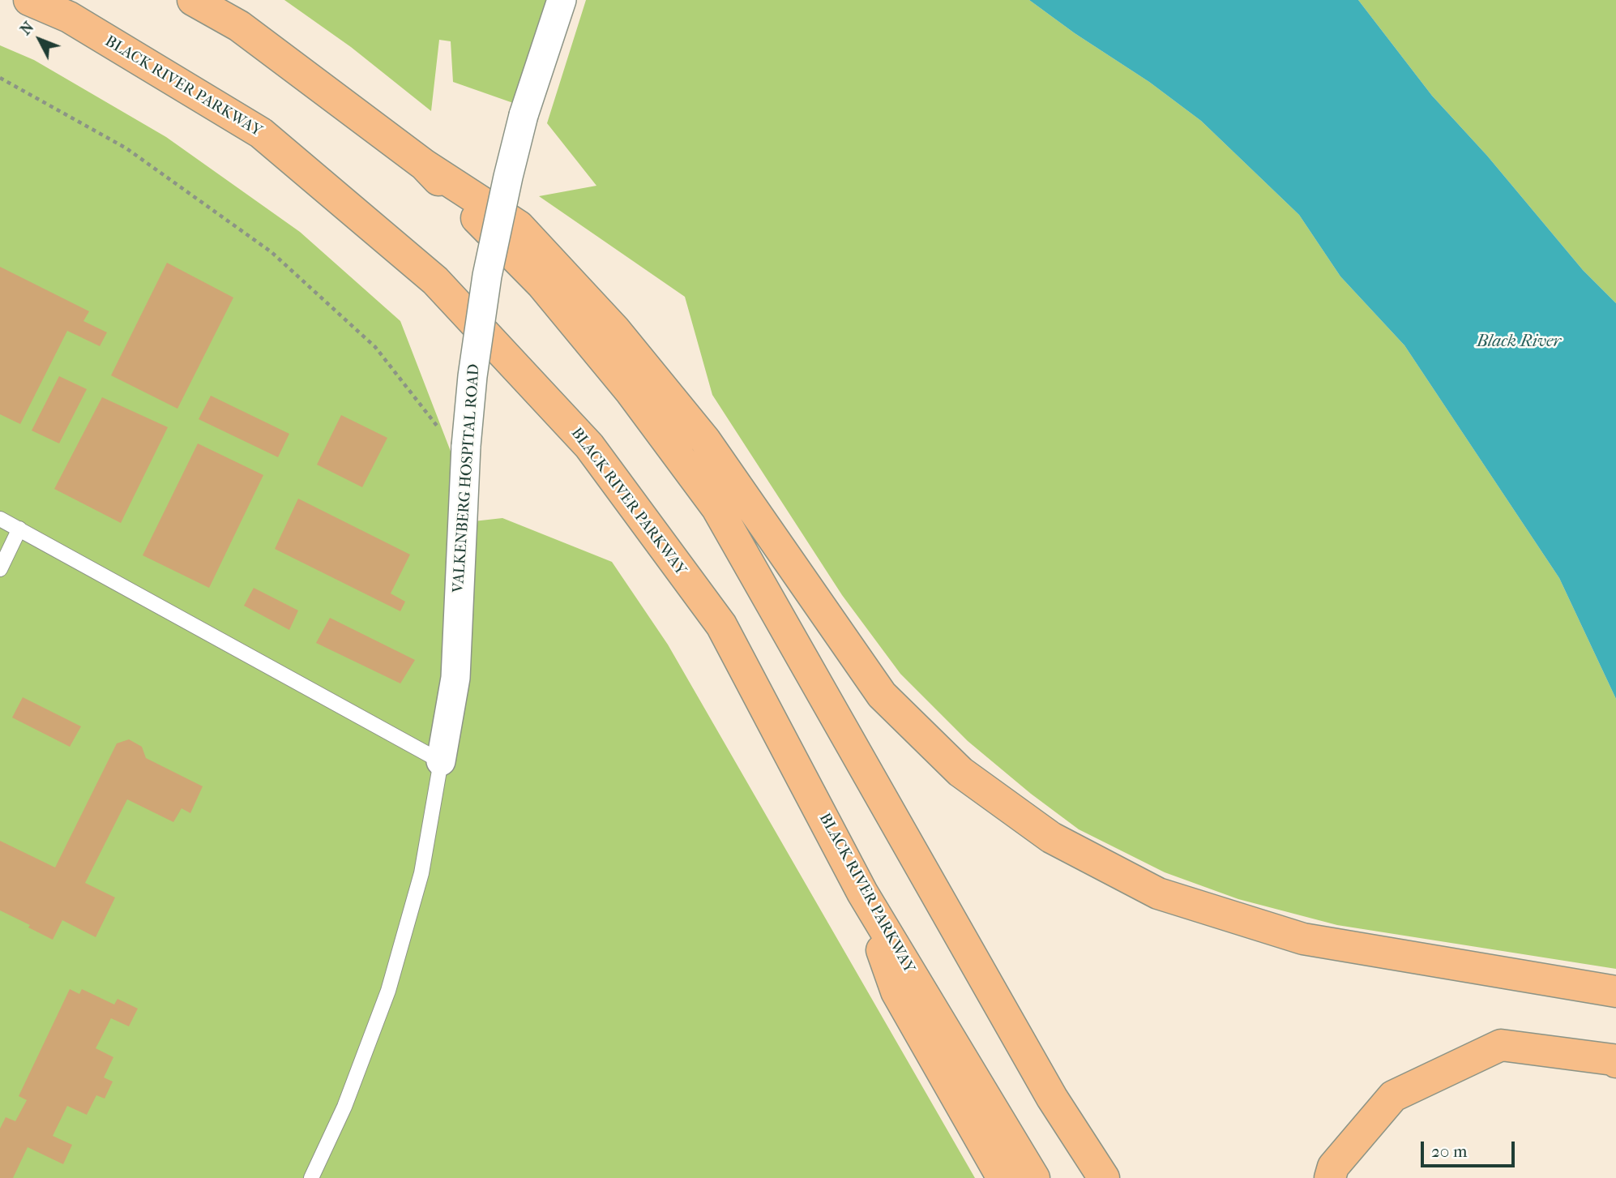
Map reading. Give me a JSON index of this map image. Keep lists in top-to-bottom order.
{
  "streets": {
    "highway": ["BLACK RIVER PARKWAY"],
    "street": ["VALKENBERG HOSPITAL ROAD"]
  },
  "water": ["Black River"],
  "scale_bar": "20 m",
  "north": "top left"
}
